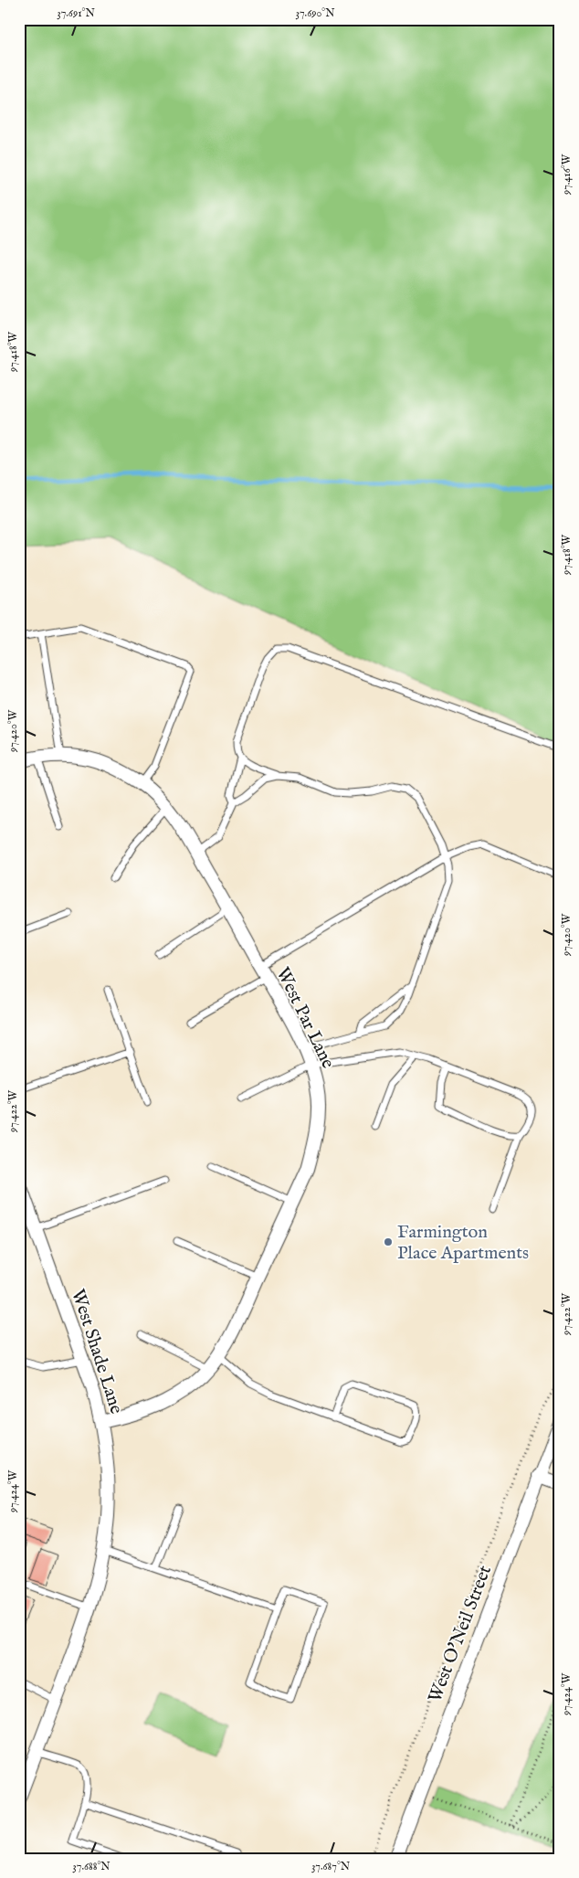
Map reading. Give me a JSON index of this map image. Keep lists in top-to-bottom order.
{
  "streets": {
    "street": ["West Par Lane", "West Shade Lane", "West O'Neil Street"]
  },
  "crossings": [
    ["West Par Lane", "West Shade Lane"]
  ],
  "places": ["Farmington Place Apartments"],
  "coordinates": [
    "37.691°N",
    "37.690°N",
    "97.416°W",
    "97.418°W",
    "97.420°W",
    "97.422°W",
    "97.424°W",
    "37.688°N",
    "37.687°N"
  ]
}
